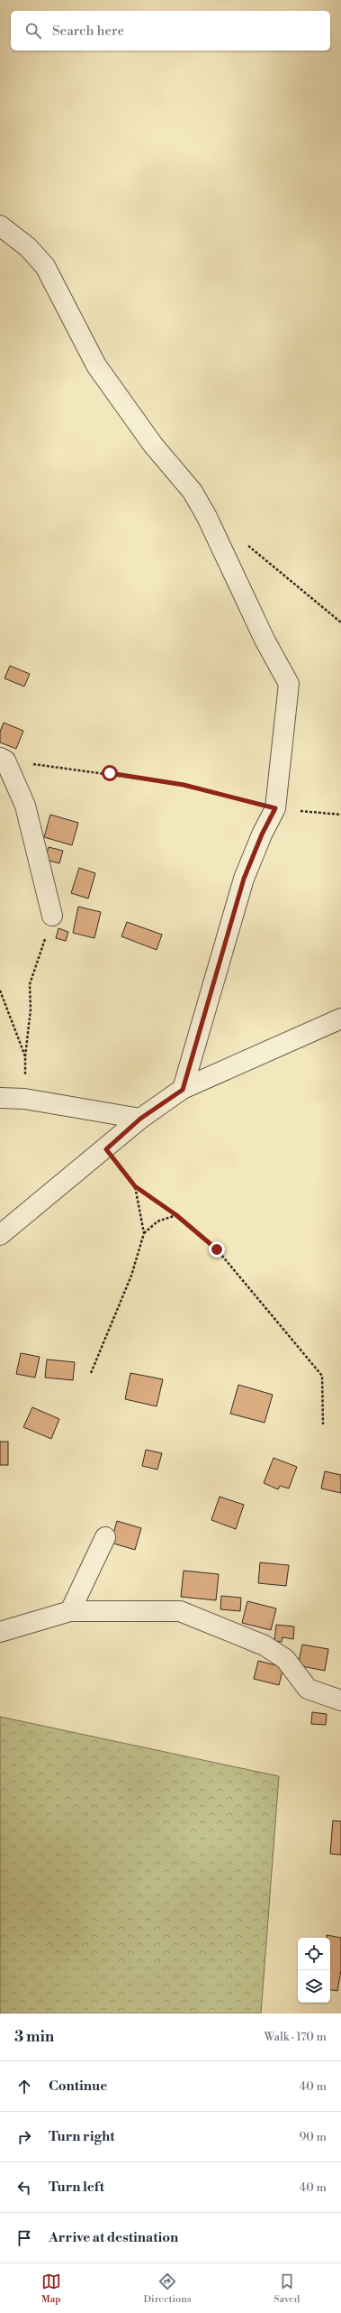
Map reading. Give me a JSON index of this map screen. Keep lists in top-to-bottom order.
{
  "page": {
    "search": "Search here",
    "heading": ["3 min", "Walk · 170 m"],
    "list": [
      ["Continue", "40 m"],
      ["Turn right", "90 m"],
      ["Turn left", "40 m"],
      "Arrive at destination"
    ],
    "nav": ["Map", "Directions", "Saved"]
  }
}
